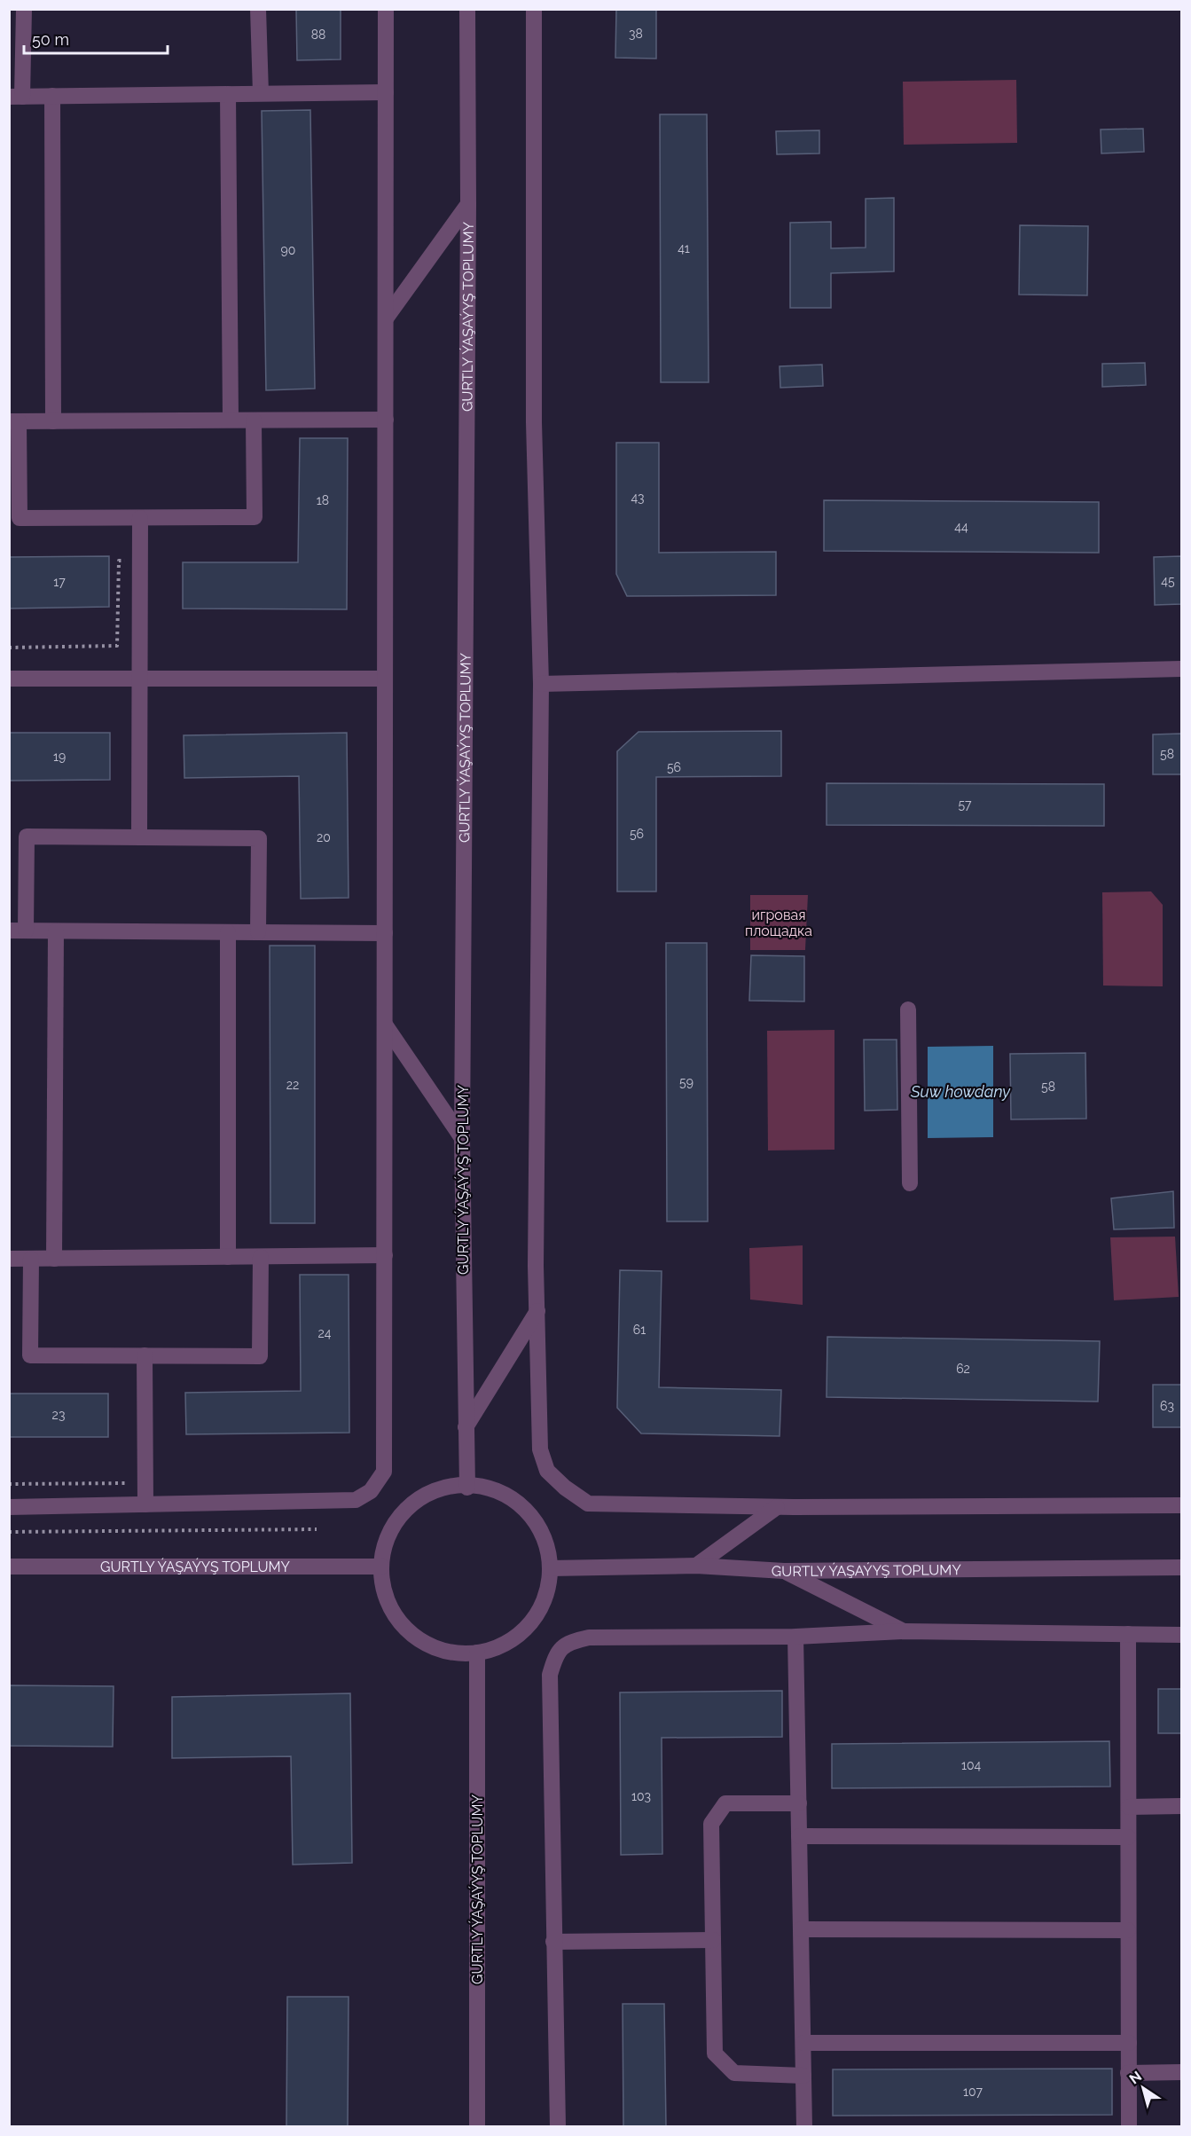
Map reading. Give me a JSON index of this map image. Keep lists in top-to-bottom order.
{
  "streets": {
    "street": ["GURTLY ÝAŞAÝYŞ TOPLUMY"]
  },
  "water": ["Suw howdany"],
  "parks": ["игровая площадка"],
  "house_numbers": [
    "38",
    "88",
    "41",
    "90",
    "43",
    "18",
    "44",
    "45",
    "17",
    "58",
    "19",
    "56",
    "57",
    "56",
    "20",
    "59",
    "22",
    "58",
    "61",
    "24",
    "62",
    "63",
    "23",
    "104",
    "103",
    "107"
  ],
  "scale_bar": "50 m",
  "north": "top left"
}
